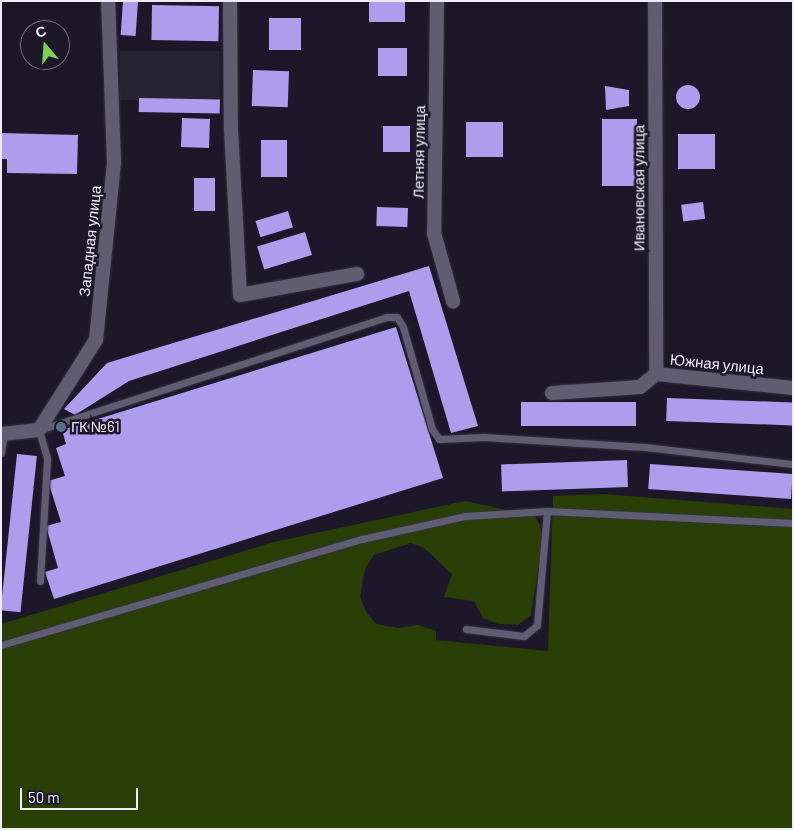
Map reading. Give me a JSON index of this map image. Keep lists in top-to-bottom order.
{
  "streets": {
    "street": [
      "Летняя улица",
      "Ивановская улица",
      "Западная улица",
      "Южная улица"
    ]
  },
  "crossings": [
    ["Ивановская улица", "Южная улица"]
  ],
  "places": ["ГК №61"],
  "scale_bar": "50 m",
  "north": "top"
}
